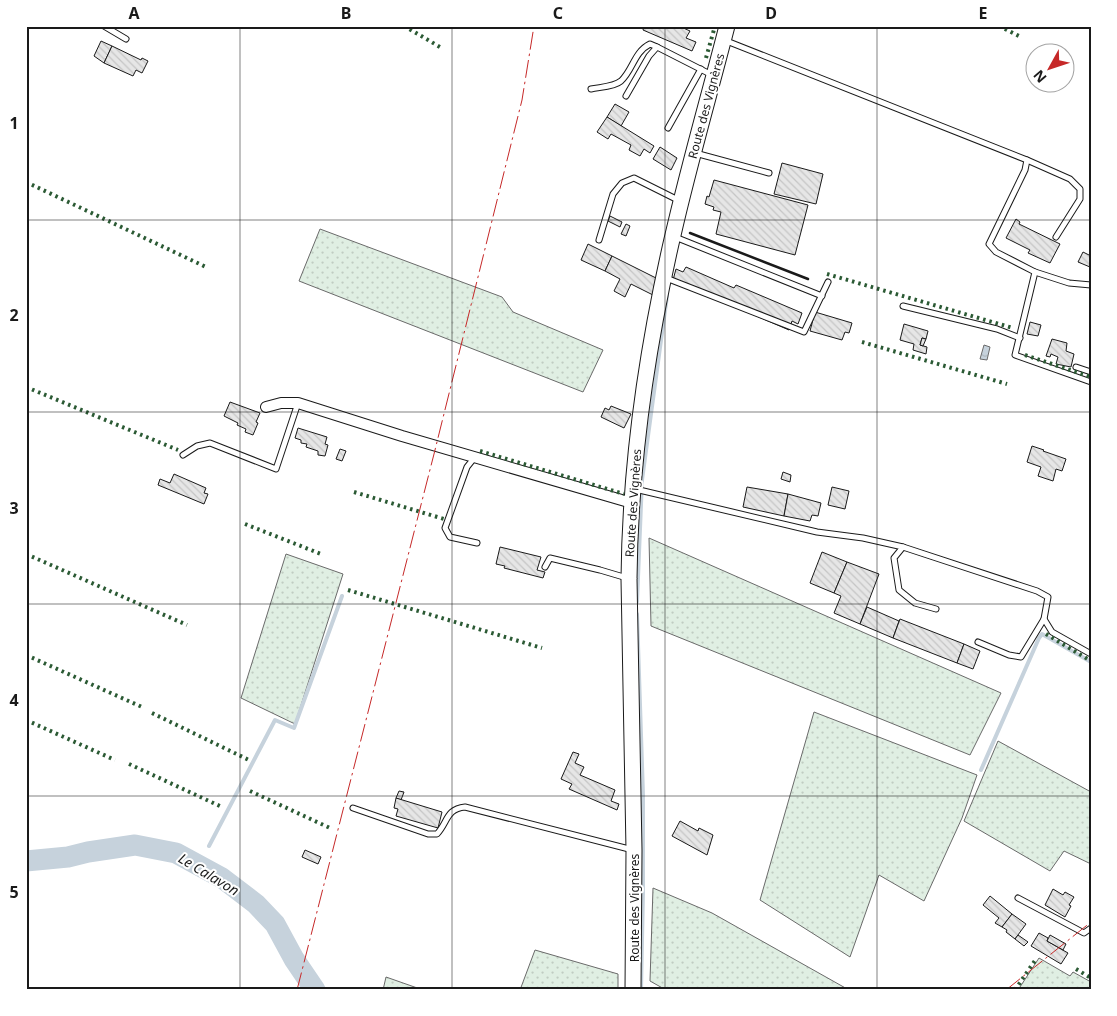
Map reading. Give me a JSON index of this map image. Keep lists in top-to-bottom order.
{
  "streets": {
    "street": ["Route des Vignères"]
  },
  "water": ["Le Calavon"],
  "north": "bottom left",
  "grid": {
    "columns": [
      "A",
      "B",
      "C",
      "D",
      "E"
    ],
    "rows": [
      "1",
      "2",
      "3",
      "4",
      "5"
    ]
  }
}
